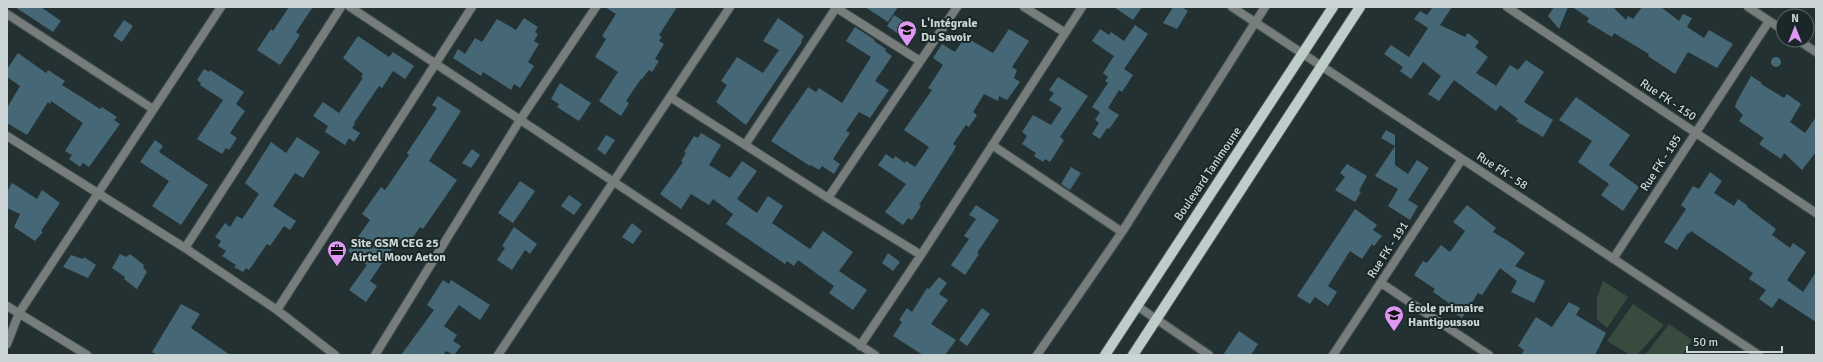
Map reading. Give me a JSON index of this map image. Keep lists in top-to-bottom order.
{
  "streets": {
    "main road": ["Boulevard Tanimoune"],
    "street": [
      "Rue FK - 150",
      "Rue FK - 185",
      "Rue FK - 58",
      "Rue FK - 191"
    ]
  },
  "crossings": [
    ["Rue FK - 150", "Rue FK - 185"],
    ["Rue FK - 185", "Rue FK - 58"],
    ["Rue FK - 58", "Boulevard Tanimoune"],
    ["Rue FK - 58", "Rue FK - 191"]
  ],
  "places": {
    "school or university": ["L'Intégrale Du Savoir", "École primaire Hantigoussou"],
    "office": ["Site GSM CEG 25 Airtel Moov Aeton"]
  },
  "scale_bar": "50 m",
  "north": "top"
}
